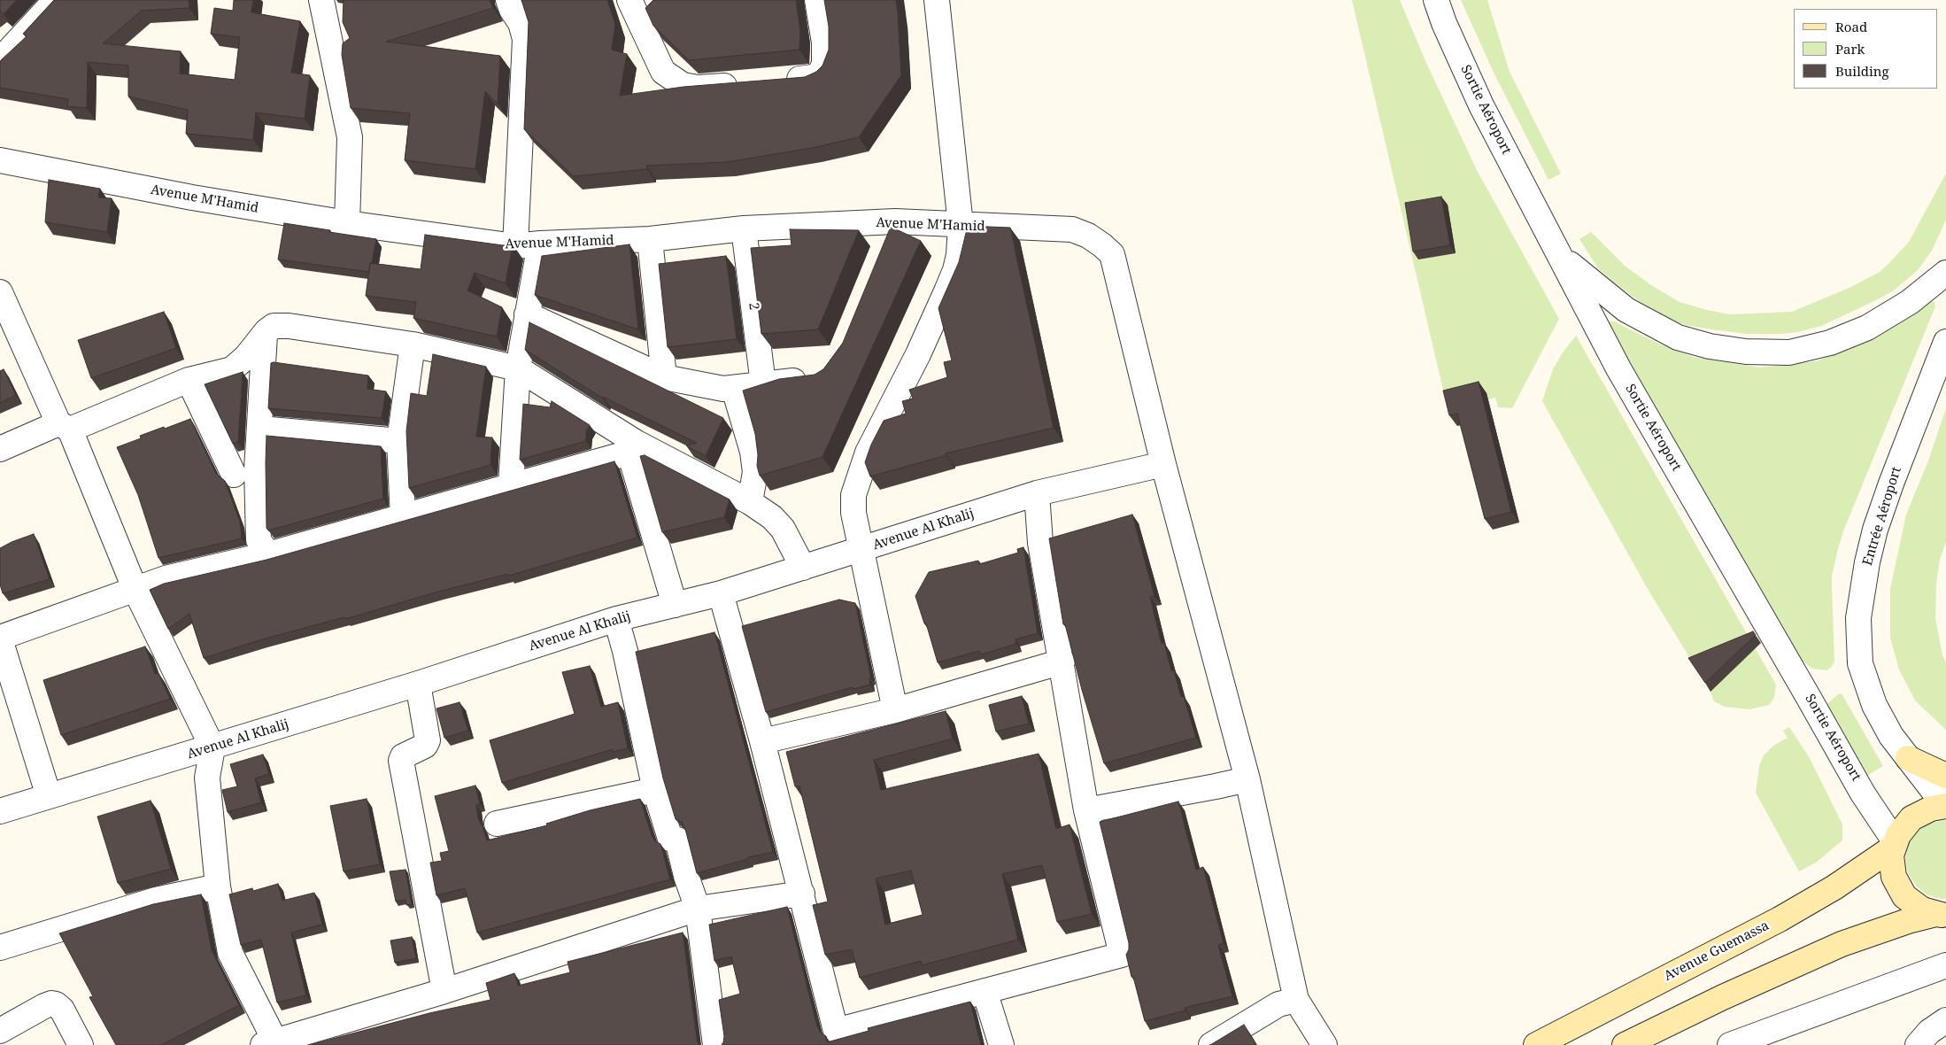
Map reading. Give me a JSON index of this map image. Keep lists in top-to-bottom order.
{
  "streets": {
    "main road": ["Avenue Guemassa"],
    "street": [
      "Sortie Aéroport",
      "Avenue M'Hamid",
      "2",
      "Entrée Aéroport",
      "Avenue Al Khalij"
    ]
  },
  "crossings": [
    ["Sortie Aéroport", "Avenue Guemassa"],
    ["Avenue M'Hamid", "2"],
    ["Avenue M'Hamid", "Avenue Al Khalij"]
  ],
  "legend": ["Road", "Park", "Building"]
}
